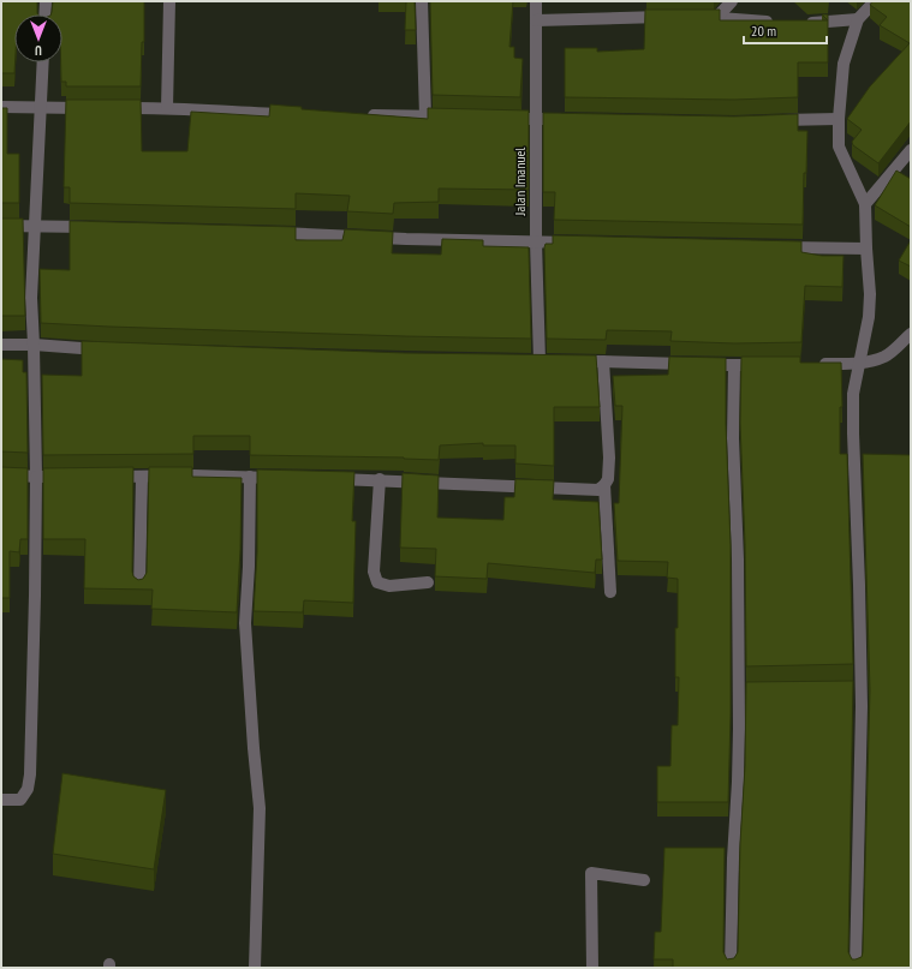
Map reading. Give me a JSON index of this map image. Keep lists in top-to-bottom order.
{
  "streets": {
    "street": ["Jalan Imanuel"]
  },
  "scale_bar": "20 m",
  "north": "bottom"
}
